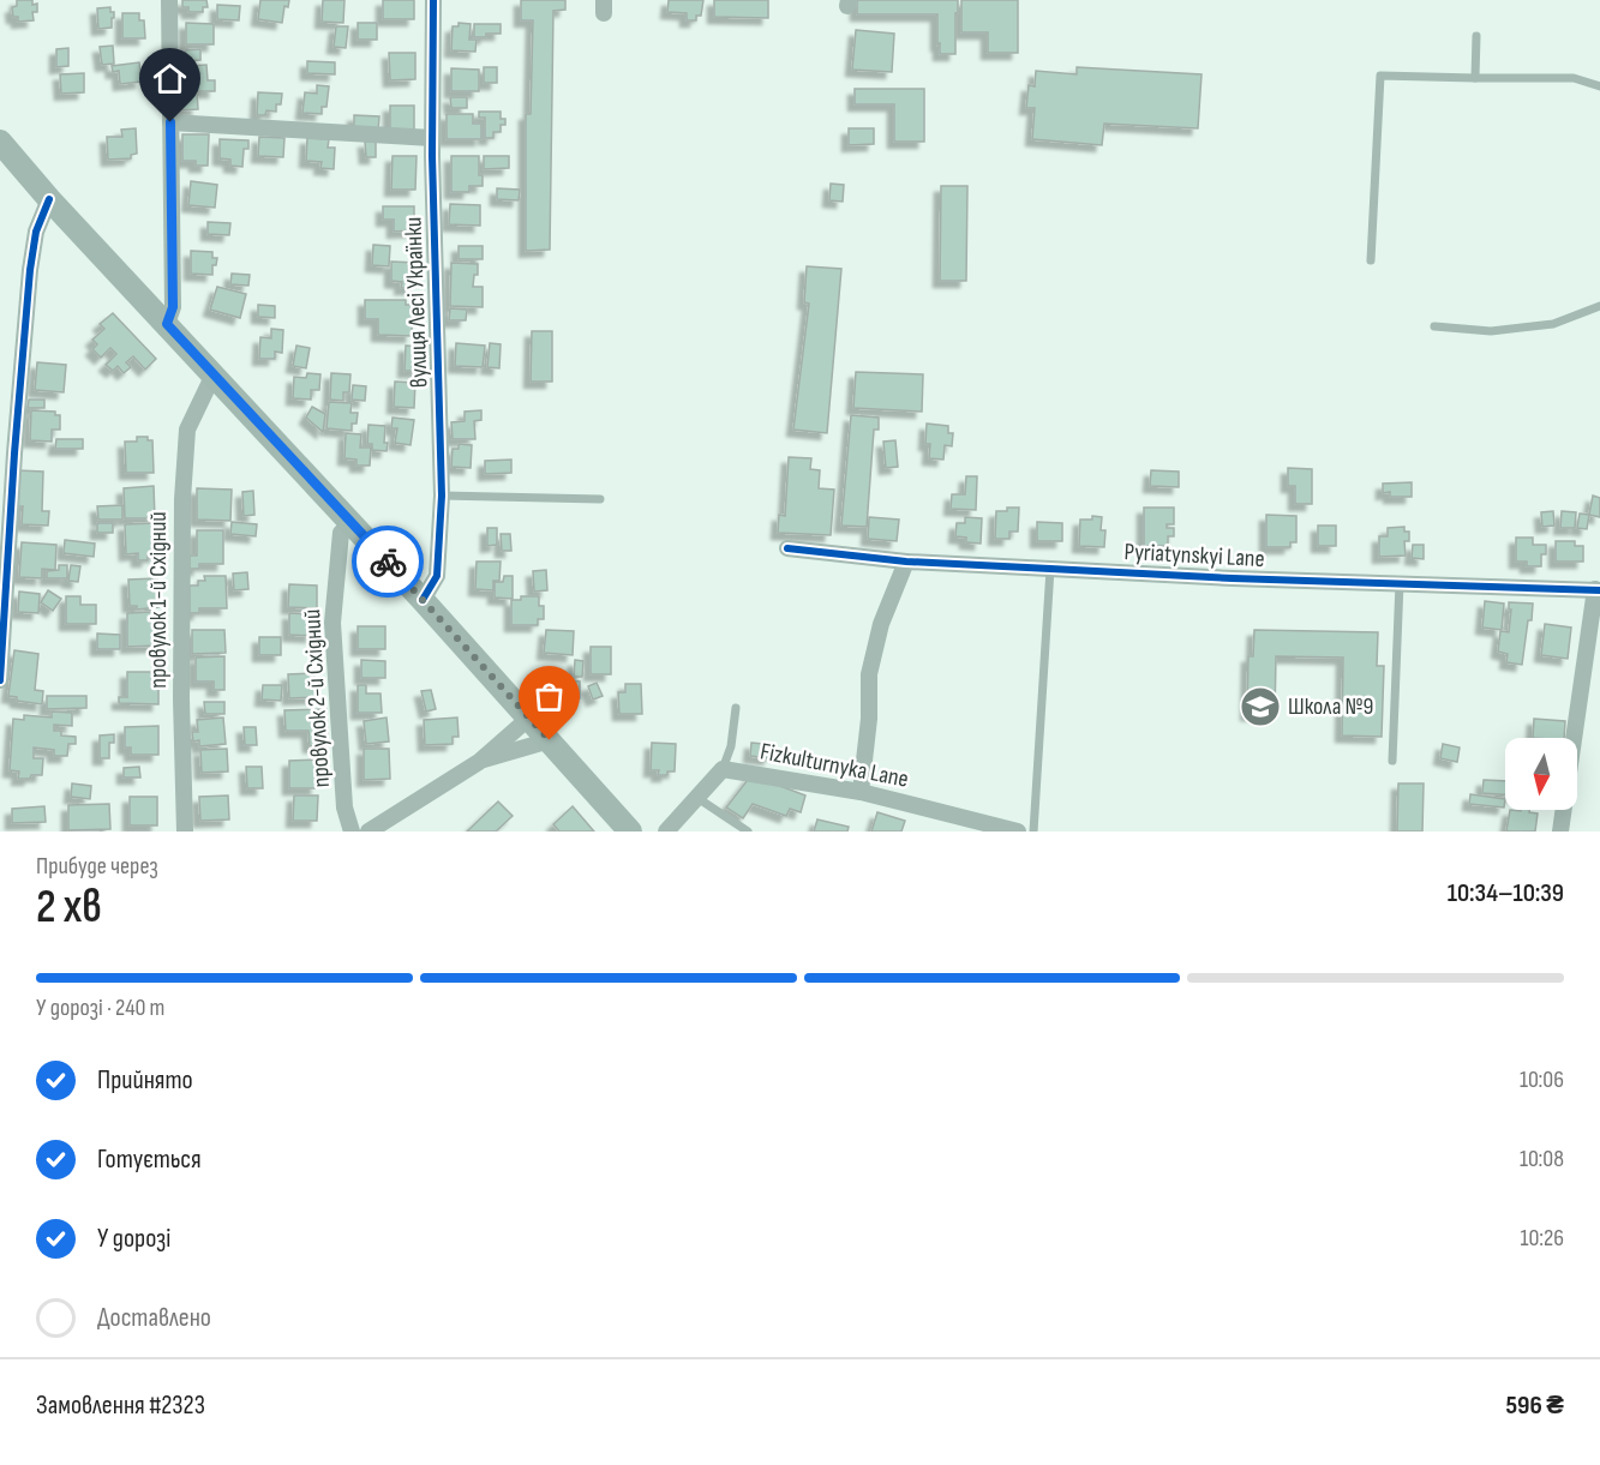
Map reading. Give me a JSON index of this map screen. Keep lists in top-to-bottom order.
{
  "streets": {
    "street": [
      "вулиця Лесі Українки",
      "Pyriatynskyi Lane",
      "провулок 1-й Східний",
      "провулок 2-й Східний",
      "Fizkulturnyka Lane"
    ]
  },
  "places": {
    "school or university": ["Школа №9"]
  },
  "north": "bottom",
  "page": {
    "heading": ["2 хв", "Прибуде через", "10:34–10:39"],
    "panel": ["Замовлення #2323", "596 ₴"],
    "bar": "У дорозі · 240 m",
    "list": [
      ["Прийнято", "10:06"],
      ["Готується", "10:08"],
      ["У дорозі", "10:26"],
      "Доставлено"
    ]
  }
}
